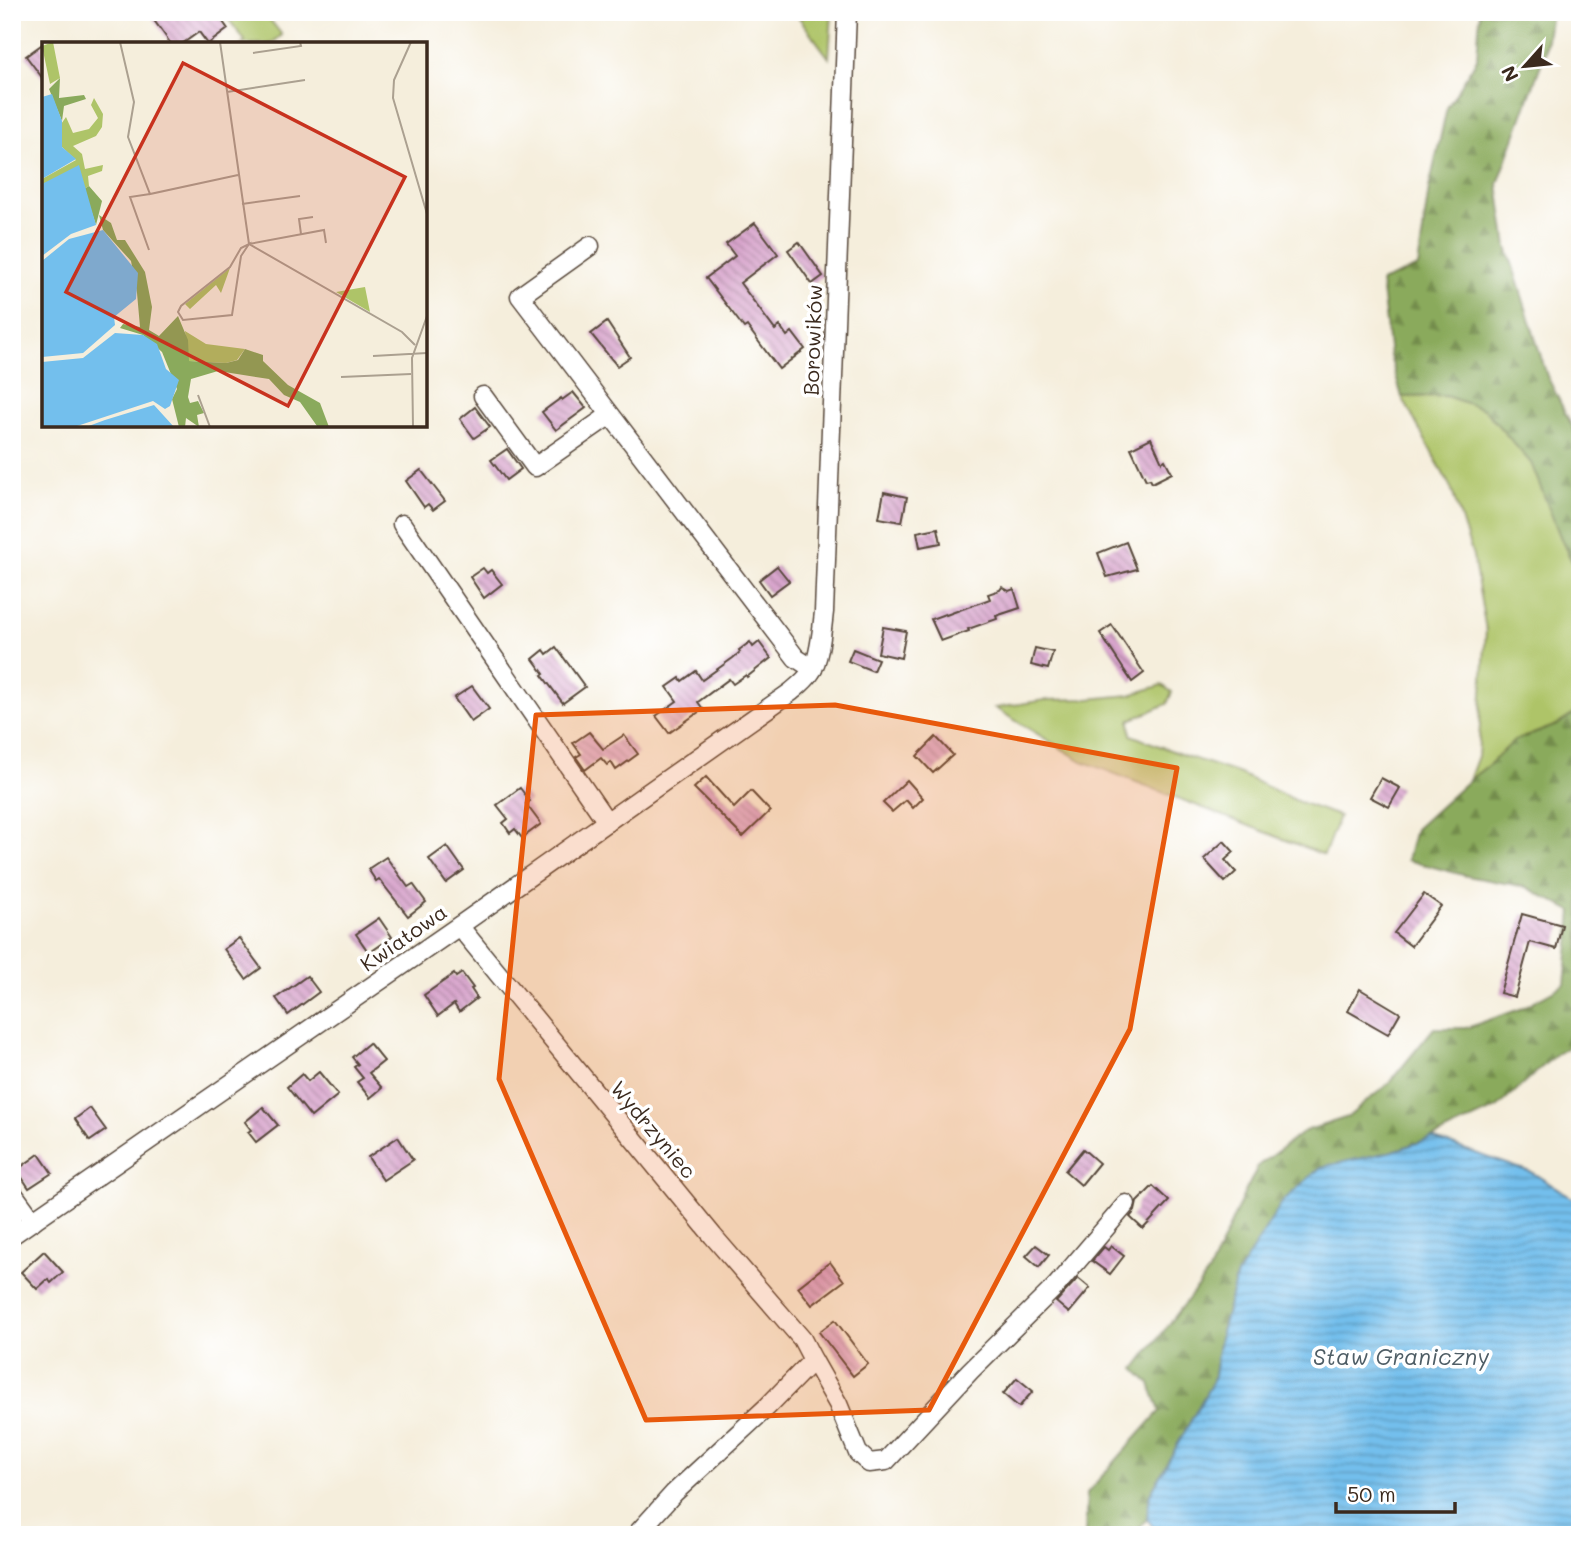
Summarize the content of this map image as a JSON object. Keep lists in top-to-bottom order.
{
  "streets": {
    "street": ["Borowików", "Kwiatowa", "Wydrzyniec"]
  },
  "crossings": [
    ["Borowików", "Kwiatowa"],
    ["Kwiatowa", "Wydrzyniec"]
  ],
  "water": ["Staw Graniczny"],
  "scale_bar": "50 m",
  "north": "bottom left"
}
